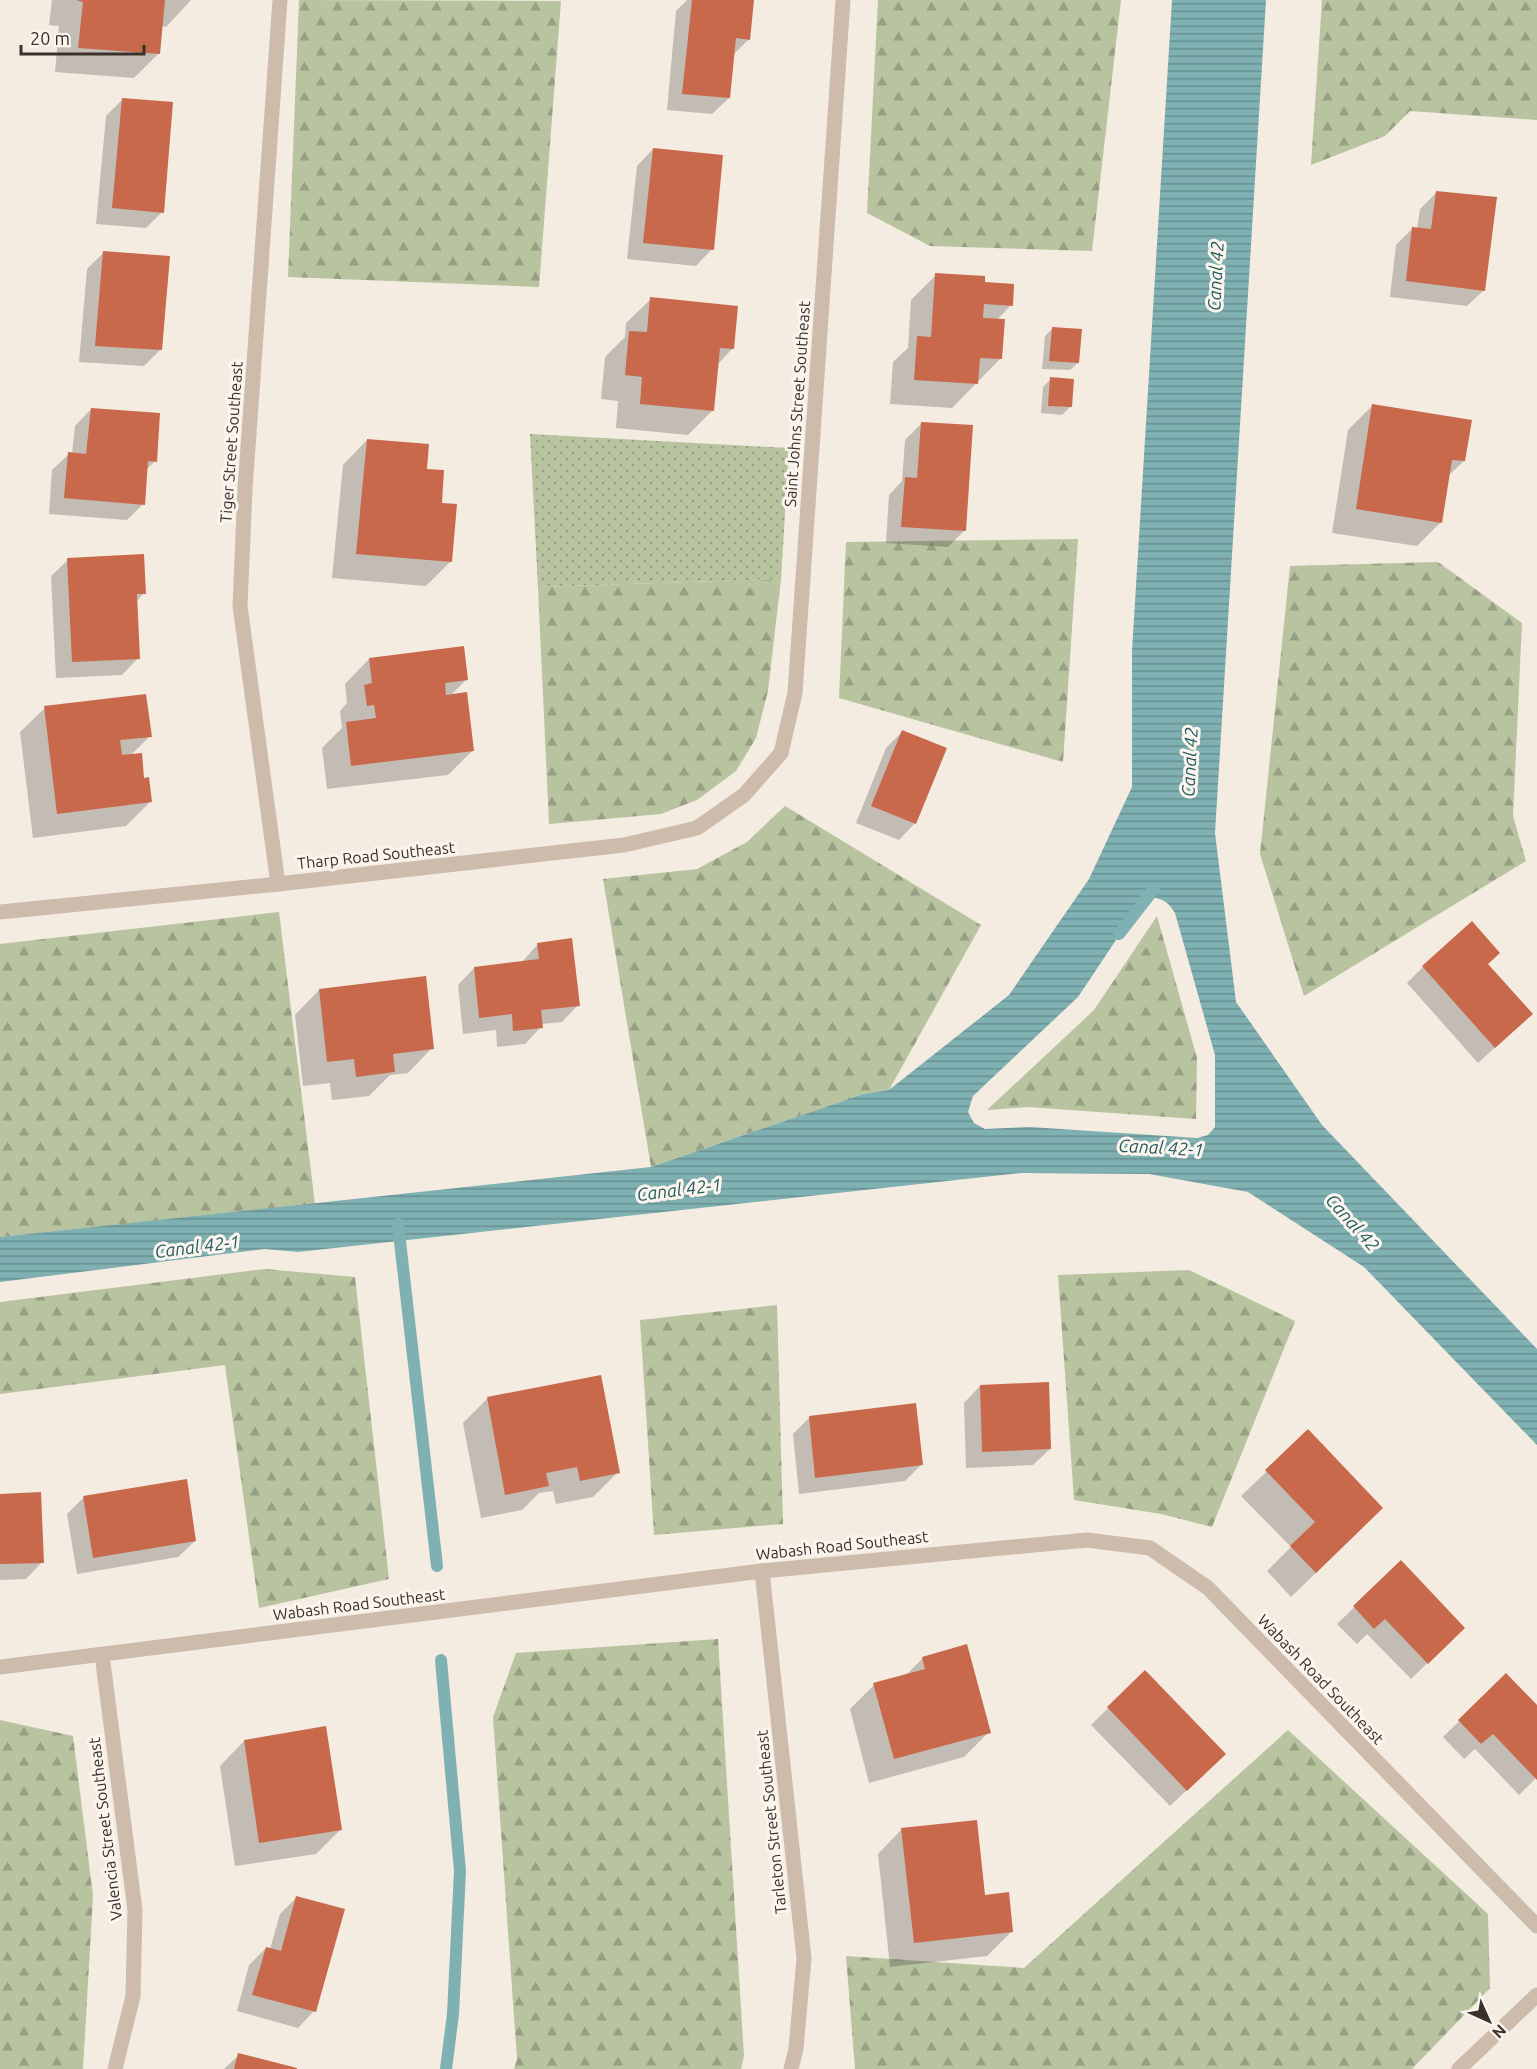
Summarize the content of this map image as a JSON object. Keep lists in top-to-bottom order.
{
  "streets": {
    "street": [
      "Saint Johns Street Southeast",
      "Tiger Street Southeast",
      "Tharp Road Southeast",
      "Wabash Road Southeast",
      "Tarleton Street Southeast",
      "Valencia Street Southeast"
    ]
  },
  "crossings": [
    ["Saint Johns Street Southeast", "Tharp Road Southeast"],
    ["Tiger Street Southeast", "Tharp Road Southeast"],
    ["Wabash Road Southeast", "Tarleton Street Southeast"],
    ["Wabash Road Southeast", "Valencia Street Southeast"]
  ],
  "water": ["Canal 42", "Canal 42-1"],
  "scale_bar": "20 m",
  "north": "bottom right"
}
